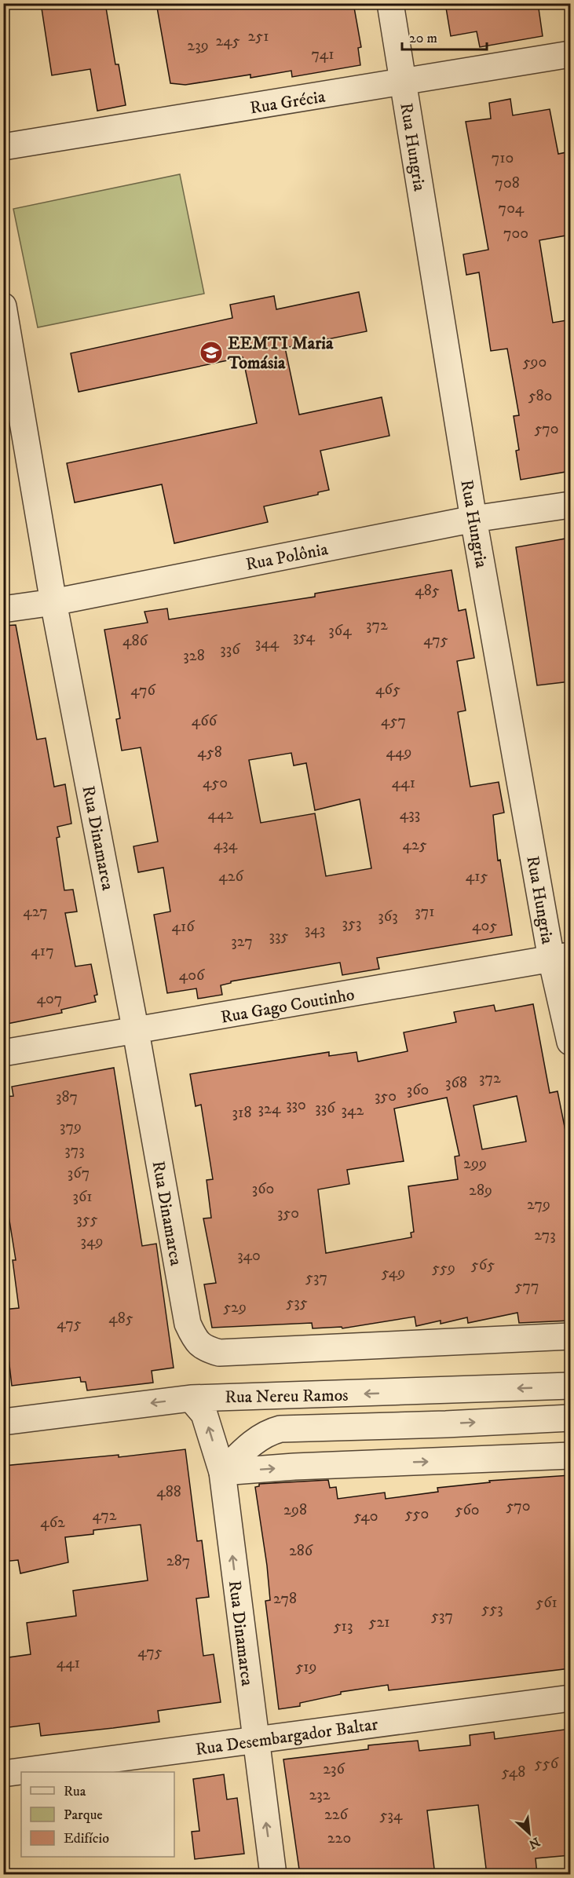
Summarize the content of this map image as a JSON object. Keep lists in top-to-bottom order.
{
  "streets": {
    "street": [
      "Rua Grécia",
      "Rua Hungria",
      "Rua Polônia",
      "Rua Dinamarca",
      "Rua Gago Coutinho",
      "Rua Nereu Ramos",
      "Rua Desembargador Baltar"
    ]
  },
  "crossings": [
    ["Rua Grécia", "Rua Hungria"],
    ["Rua Hungria", "Rua Polônia"],
    ["Rua Hungria", "Rua Gago Coutinho"],
    ["Rua Polônia", "Rua Dinamarca"],
    ["Rua Dinamarca", "Rua Gago Coutinho"],
    ["Rua Dinamarca", "Rua Nereu Ramos"],
    ["Rua Dinamarca", "Rua Desembargador Baltar"]
  ],
  "places": {
    "school or university": ["EEMTI Maria Tomásia"]
  },
  "house_numbers": [
    "251",
    "245",
    "239",
    "741",
    "710",
    "708",
    "704",
    "700",
    "590",
    "580",
    "570",
    "485",
    "372",
    "364",
    "354",
    "475",
    "486",
    "344",
    "336",
    "328",
    "465",
    "476",
    "466",
    "457",
    "458",
    "449",
    "450",
    "441",
    "442",
    "433",
    "434",
    "425",
    "426",
    "415",
    "427",
    "371",
    "363",
    "353",
    "405",
    "416",
    "343",
    "335",
    "327",
    "417",
    "406",
    "407",
    "372",
    "368",
    "360",
    "350",
    "387",
    "330",
    "336",
    "324",
    "342",
    "318",
    "379",
    "373",
    "299",
    "367",
    "360",
    "289",
    "361",
    "279",
    "350",
    "355",
    "273",
    "349",
    "340",
    "565",
    "559",
    "549",
    "537",
    "577",
    "535",
    "529",
    "485",
    "475",
    "488",
    "570",
    "298",
    "560",
    "550",
    "472",
    "540",
    "462",
    "286",
    "287",
    "278",
    "561",
    "553",
    "537",
    "521",
    "513",
    "475",
    "441",
    "519",
    "556",
    "236",
    "548",
    "232",
    "226",
    "534",
    "220"
  ],
  "legend": ["Rua", "Parque", "Edifício"],
  "scale_bar": "20 m",
  "north": "bottom right"
}
